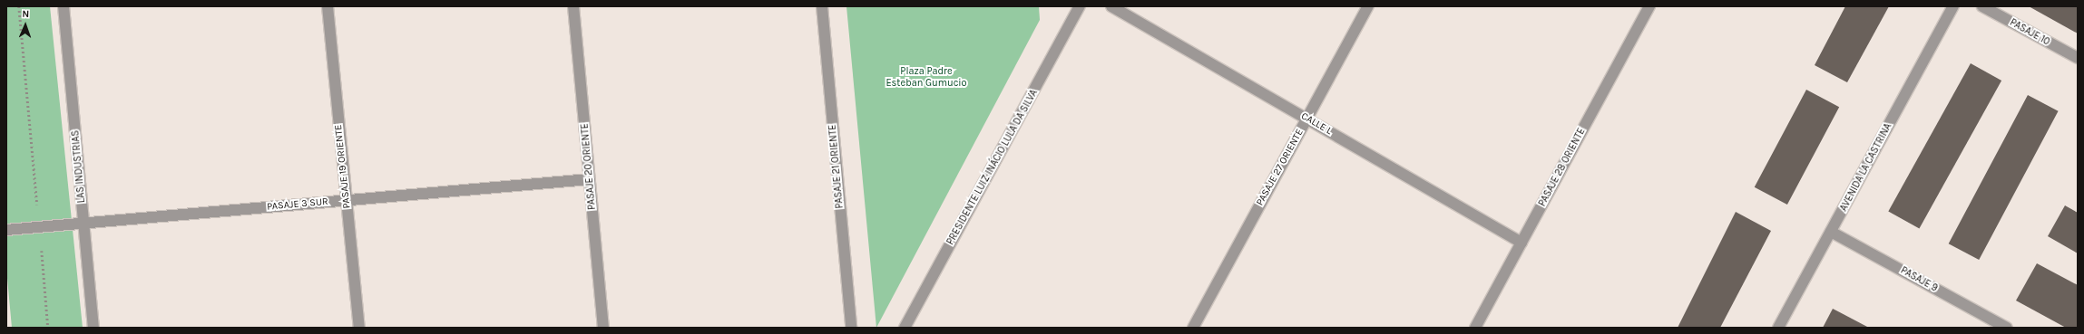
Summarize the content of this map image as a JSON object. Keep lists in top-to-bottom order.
{
  "streets": {
    "street": [
      "PASAJE 10",
      "CALLE L",
      "LAS INDUSTRIAS",
      "PASAJE 19 ORIENTE",
      "PASAJE 20 ORIENTE",
      "PASAJE 21 ORIENTE",
      "PRESIDENTE LUIZ INÁCIO LULA DA SILVA",
      "PASAJE 27 ORIENTE",
      "PASAJE 28 ORIENTE",
      "AVENIDA LA CASTRINA",
      "PASAJE 3 SUR",
      "PASAJE 9"
    ]
  },
  "crossings": [
    ["CALLE L", "PASAJE 27 ORIENTE"],
    ["CALLE L", "PASAJE 28 ORIENTE"],
    ["LAS INDUSTRIAS", "PASAJE 3 SUR"],
    ["PASAJE 19 ORIENTE", "PASAJE 3 SUR"],
    ["PASAJE 20 ORIENTE", "PASAJE 3 SUR"],
    ["AVENIDA LA CASTRINA", "PASAJE 9"]
  ],
  "parks": ["Plaza Padre Esteban Gumucio"],
  "north": "top"
}
